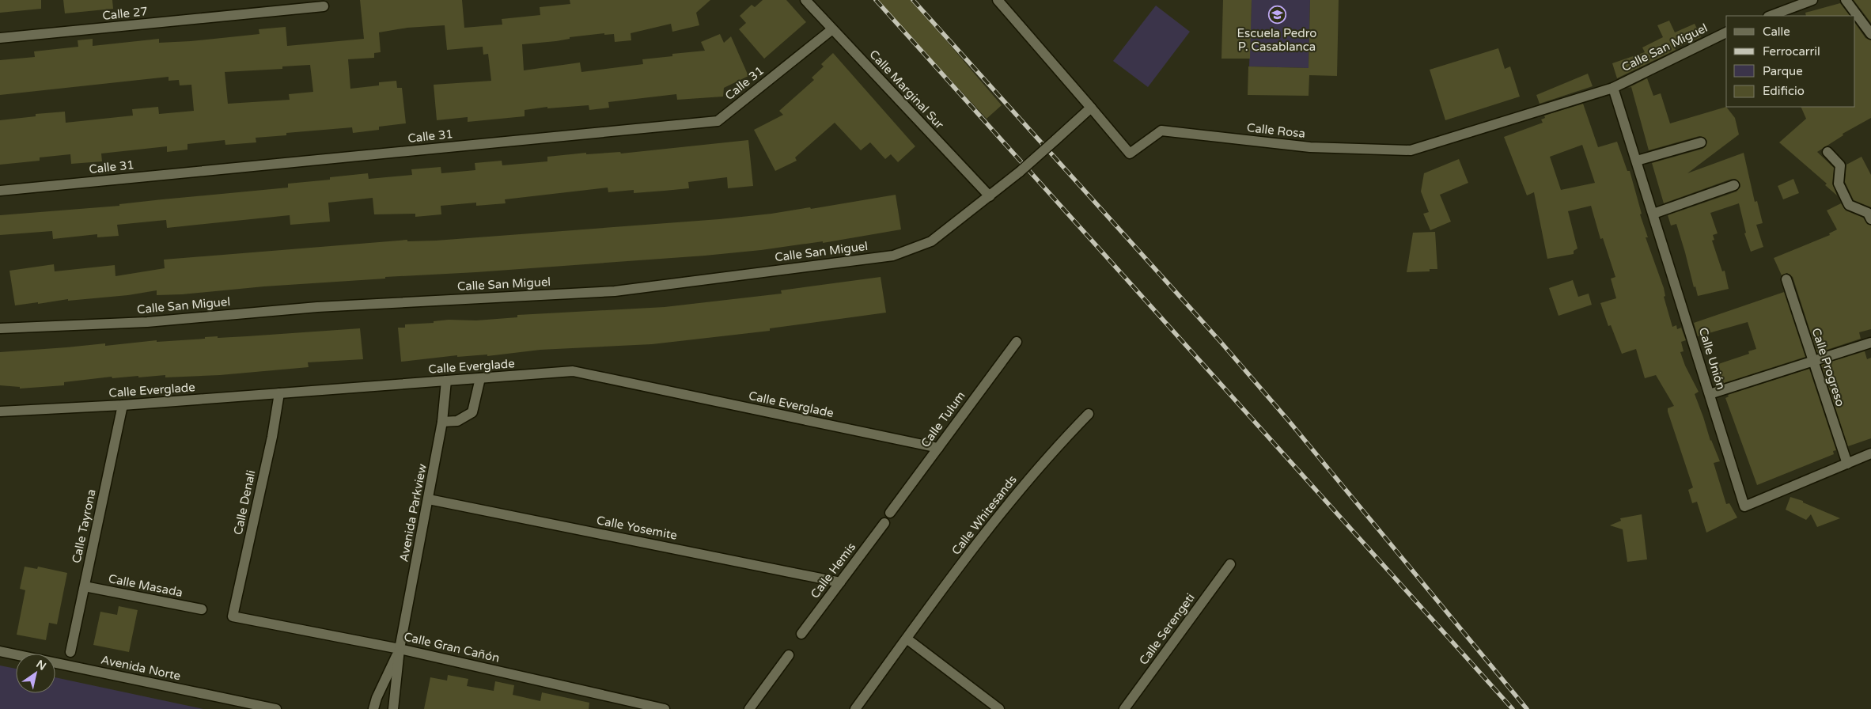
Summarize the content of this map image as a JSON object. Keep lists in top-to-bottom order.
{
  "streets": {
    "street": [
      "Calle 27",
      "Calle San Miguel",
      "Calle 31",
      "Calle Marginal Sur",
      "Calle Rosa",
      "Calle Unión",
      "Calle Everglade",
      "Calle Progreso",
      "Calle Tulum",
      "Calle Denali",
      "Avenida Parkview",
      "Calle Whitesands",
      "Calle Tayrona",
      "Calle Yosemite",
      "Calle Hemis",
      "Calle Masada",
      "Calle Serengeti",
      "Calle Gran Cañón",
      "Avenida Norte"
    ]
  },
  "crossings": [
    ["Calle San Miguel", "Calle Marginal Sur"],
    ["Calle San Miguel", "Calle Rosa"],
    ["Calle San Miguel", "Calle Unión"],
    ["Calle 31", "Calle Marginal Sur"],
    ["Calle Rosa", "Calle Unión"],
    ["Calle Unión", "Calle Progreso"],
    ["Calle Everglade", "Calle Tulum"],
    ["Calle Everglade", "Calle Denali"],
    ["Calle Everglade", "Avenida Parkview"],
    ["Calle Everglade", "Calle Tayrona"],
    ["Calle Denali", "Calle Gran Cañón"],
    ["Avenida Parkview", "Calle Yosemite"],
    ["Avenida Parkview", "Calle Gran Cañón"],
    ["Calle Tayrona", "Calle Masada"],
    ["Calle Yosemite", "Calle Hemis"]
  ],
  "places": {
    "school or university": ["Escuela Pedro P. Casablanca"]
  },
  "legend": [
    "Calle",
    "Ferrocarril",
    "Parque",
    "Edificio"
  ],
  "north": "top right"
}
